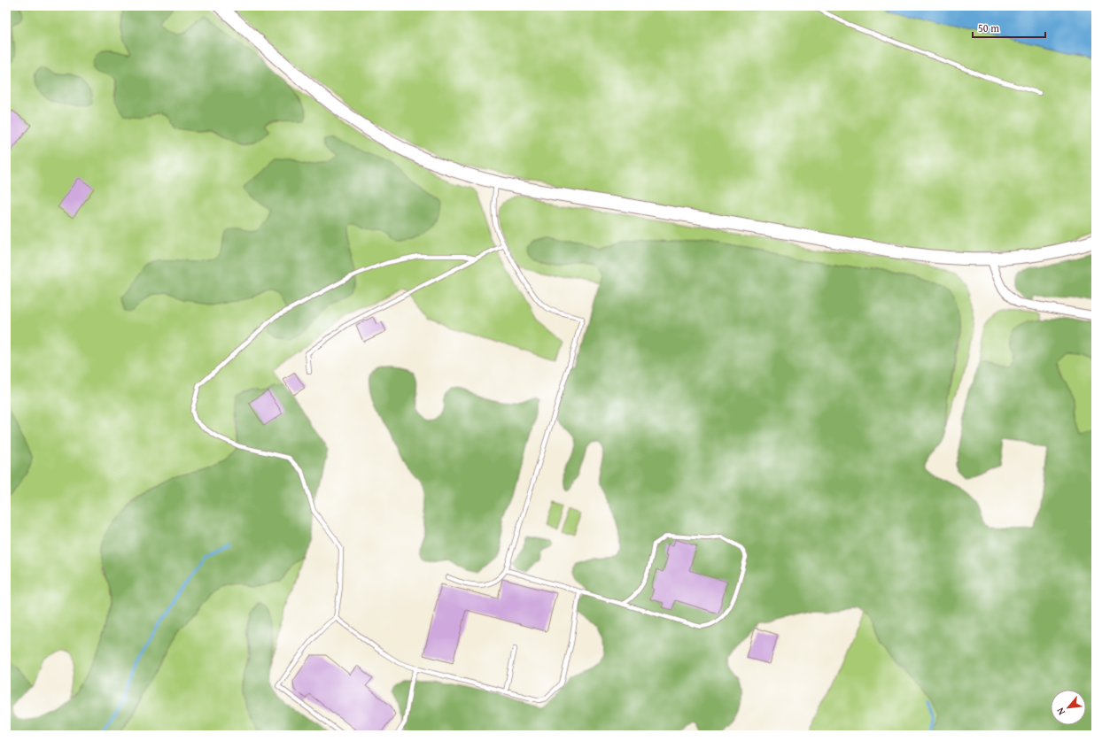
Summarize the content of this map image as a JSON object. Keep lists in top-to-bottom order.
{
  "scale_bar": "50 m",
  "north": "bottom left"
}
